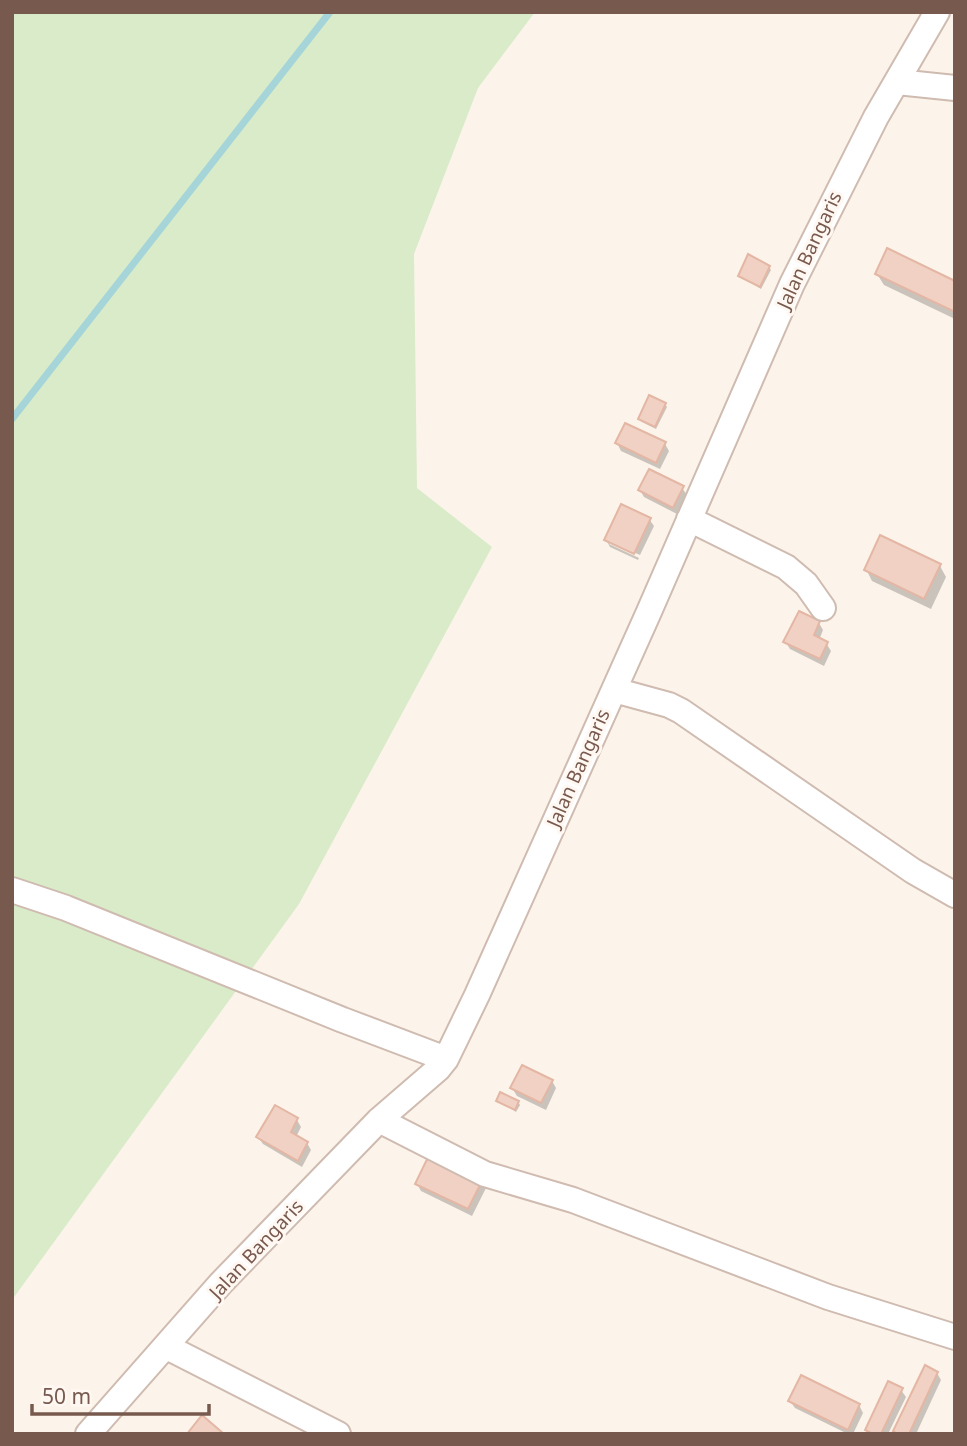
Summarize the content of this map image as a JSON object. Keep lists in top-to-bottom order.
{
  "streets": {
    "street": ["Jalan Bangaris"]
  },
  "scale_bar": "50 m"
}
